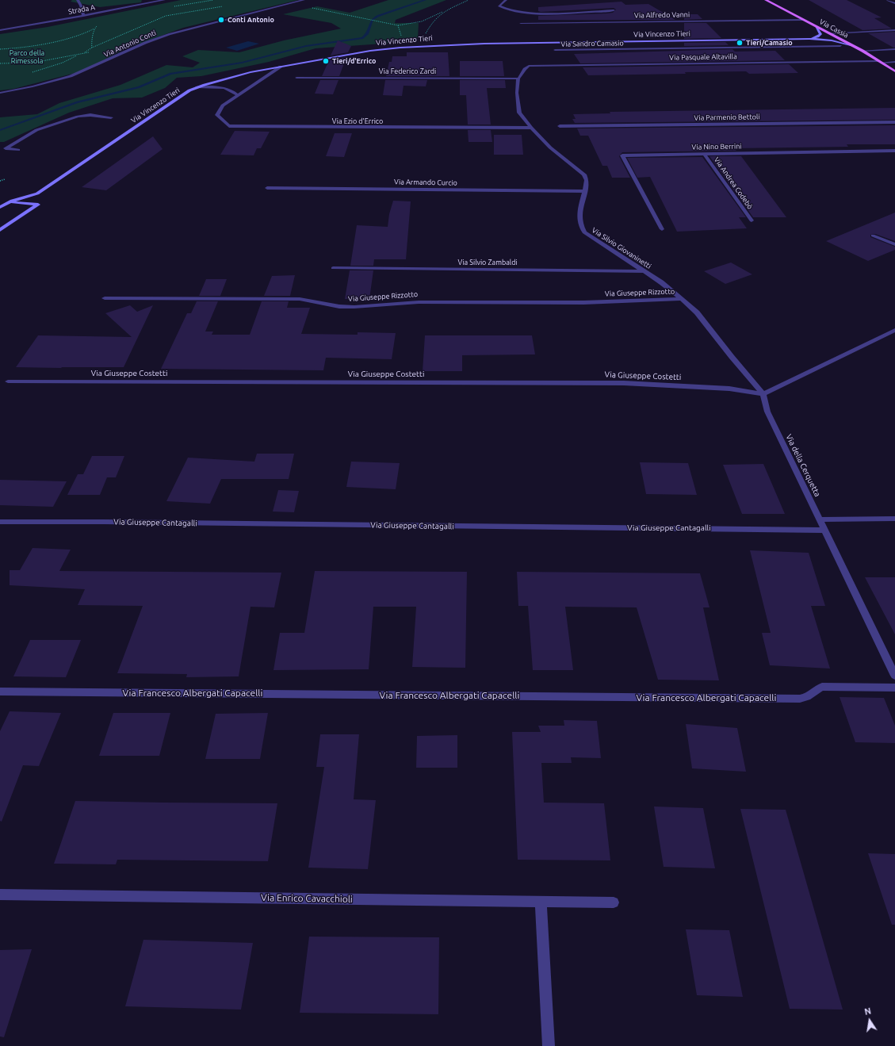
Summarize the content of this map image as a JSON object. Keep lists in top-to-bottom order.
{
  "streets": {
    "main road": ["Via Cassia"],
    "street": [
      "Strada A",
      "Via Alfredo Vanni",
      "Via Vincenzo Tieri",
      "Via Antonio Conti",
      "Via Sandro Camasio",
      "Via Pasquale Altavilla",
      "Via Federico Zardi",
      "Via Parmenio Bettoli",
      "Via Ezio d'Errico",
      "Via Nino Berrini",
      "Via Armando Curcio",
      "Via Andrea Codebò",
      "Via Silvio Giovaninetti",
      "Via Silvio Zambaldi",
      "Via Giuseppe Rizzotto",
      "Via Giuseppe Costetti",
      "Via della Cerquetta",
      "Via Giuseppe Cantagalli",
      "Via Francesco Albergati Capacelli",
      "Via Enrico Cavacchioli"
    ]
  },
  "crossings": [
    ["Via Alfredo Vanni", "Via Cassia"],
    ["Via Cassia", "Via Vincenzo Tieri"],
    ["Via Cassia", "Via Pasquale Altavilla"],
    ["Via Vincenzo Tieri", "Via Ezio d'Errico"],
    ["Via Pasquale Altavilla", "Via Federico Zardi"],
    ["Via Pasquale Altavilla", "Via Silvio Giovaninetti"],
    ["Via Federico Zardi", "Via Silvio Giovaninetti"],
    ["Via Ezio d'Errico", "Via Silvio Giovaninetti"],
    ["Via Nino Berrini", "Via Andrea Codebò"],
    ["Via Armando Curcio", "Via Silvio Giovaninetti"],
    ["Via Silvio Giovaninetti", "Via Silvio Zambaldi"],
    ["Via Silvio Giovaninetti", "Via Giuseppe Rizzotto"],
    ["Via Silvio Giovaninetti", "Via Giuseppe Costetti"],
    ["Via Silvio Giovaninetti", "Via della Cerquetta"],
    ["Via Giuseppe Costetti", "Via della Cerquetta"],
    ["Via della Cerquetta", "Via Giuseppe Cantagalli"]
  ],
  "parks": ["Parco della Rimessola"],
  "places": ["Conti Antonio", "Tieri/Camasio", "Tieri/d'Errico"],
  "north": "top"
}
